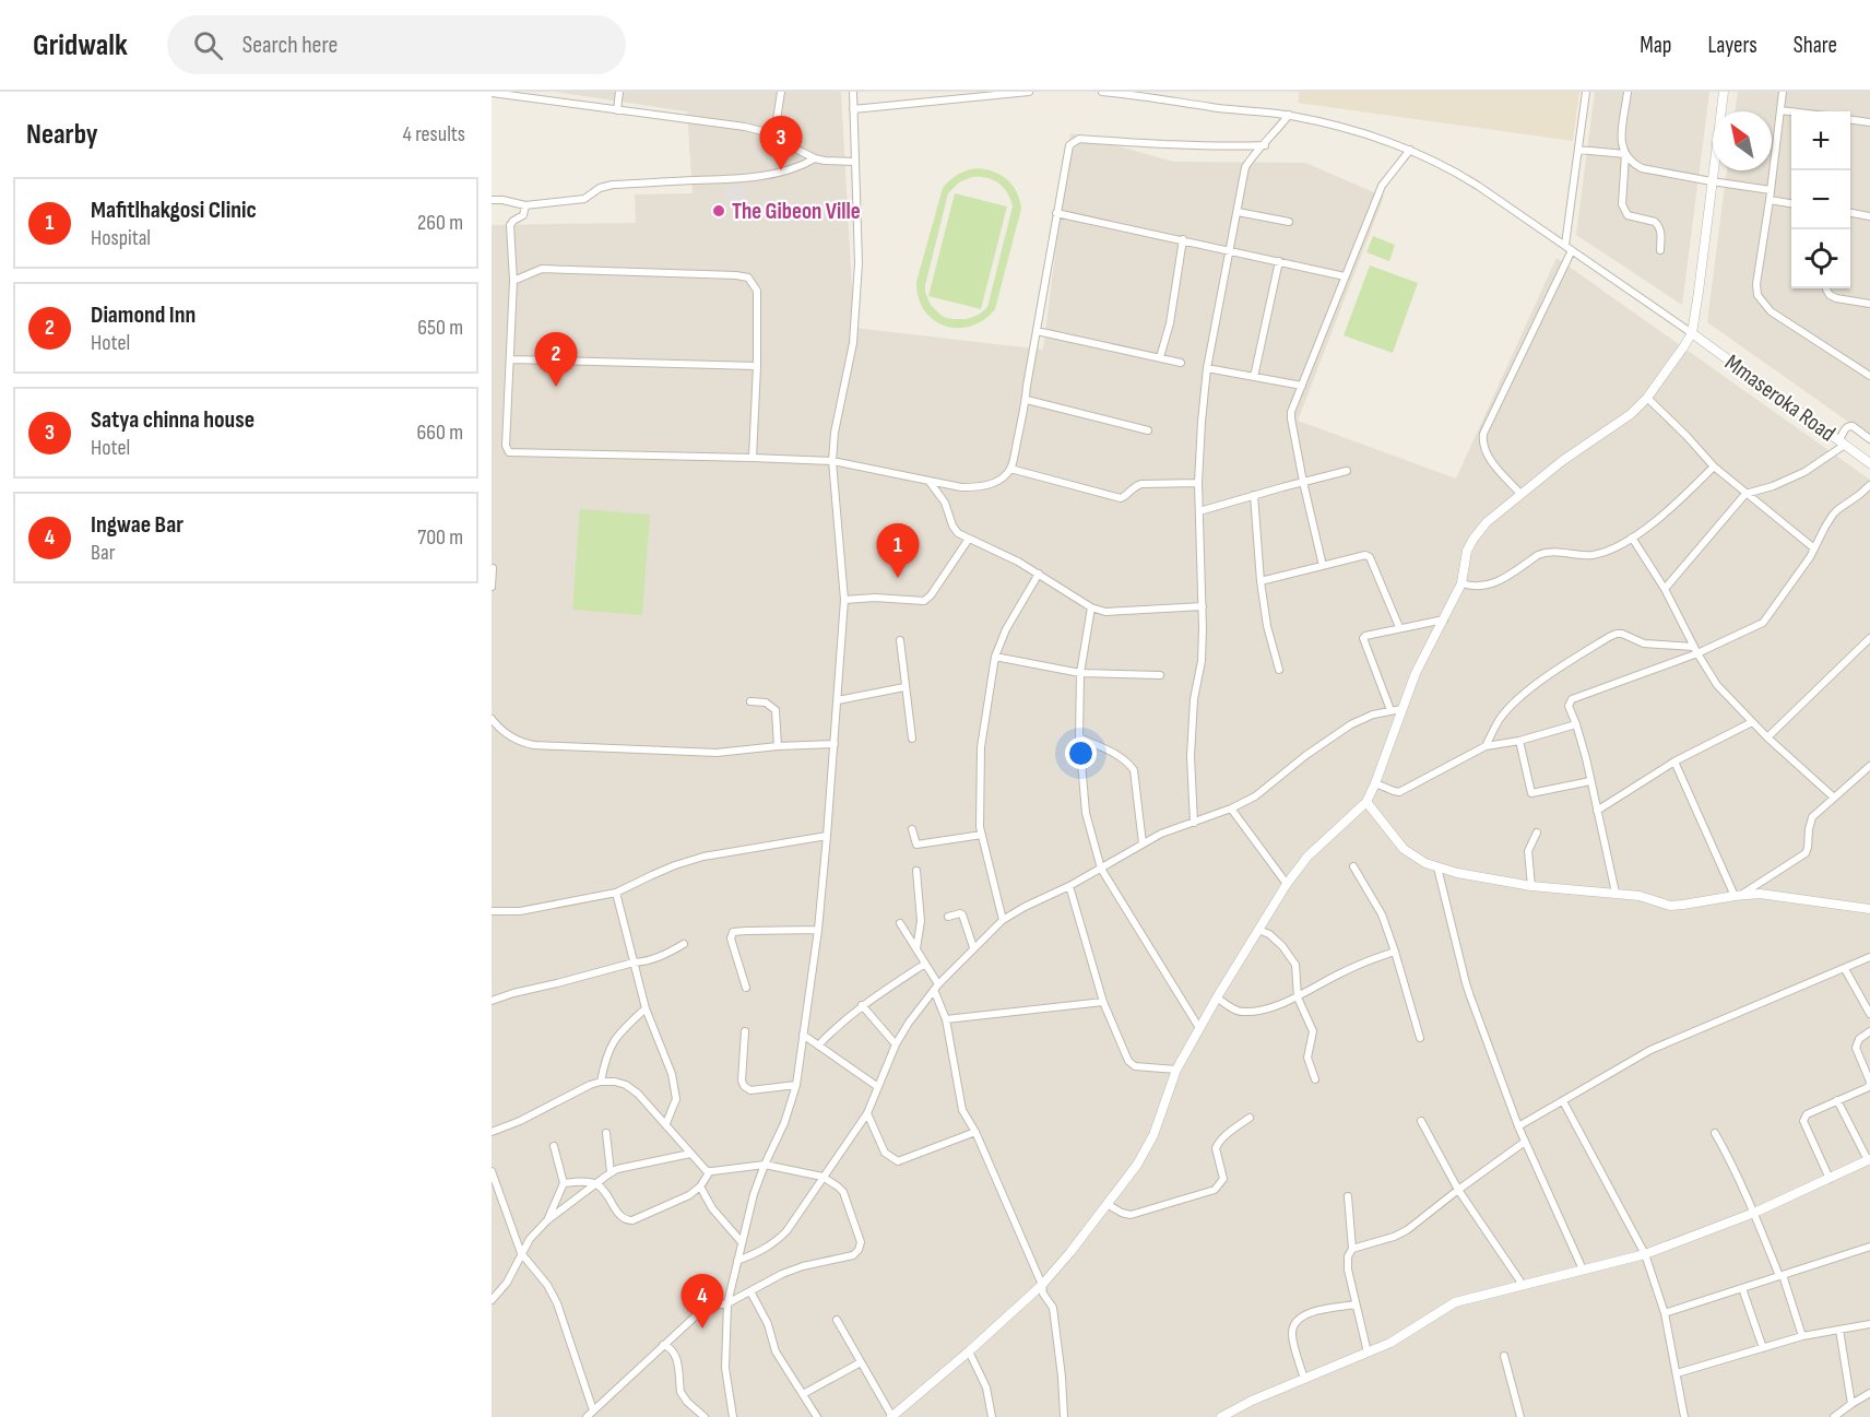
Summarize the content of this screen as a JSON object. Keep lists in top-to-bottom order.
{
  "streets": {
    "street": ["Mmaseroka Road"]
  },
  "places": ["The Gibeon Ville"],
  "north": "top left",
  "page": {
    "header": "Gridwalk",
    "search": "Search here",
    "nav": ["Map", "Layers", "Share"],
    "heading": ["Nearby", "4 results"],
    "map_buttons": ["+", "−"],
    "pins": [
      "3",
      "2",
      "1",
      "4"
    ],
    "list": [
      {
        "mark": "1",
        "name": "Mafitlhakgosi Clinic",
        "note": "Hospital",
        "value": "260 m"
      },
      {
        "mark": "2",
        "name": "Diamond Inn",
        "note": "Hotel",
        "value": "650 m"
      },
      {
        "mark": "3",
        "name": "Satya chinna house",
        "note": "Hotel",
        "value": "660 m"
      },
      {
        "mark": "4",
        "name": "Ingwae Bar",
        "note": "Bar",
        "value": "700 m"
      }
    ]
  }
}
